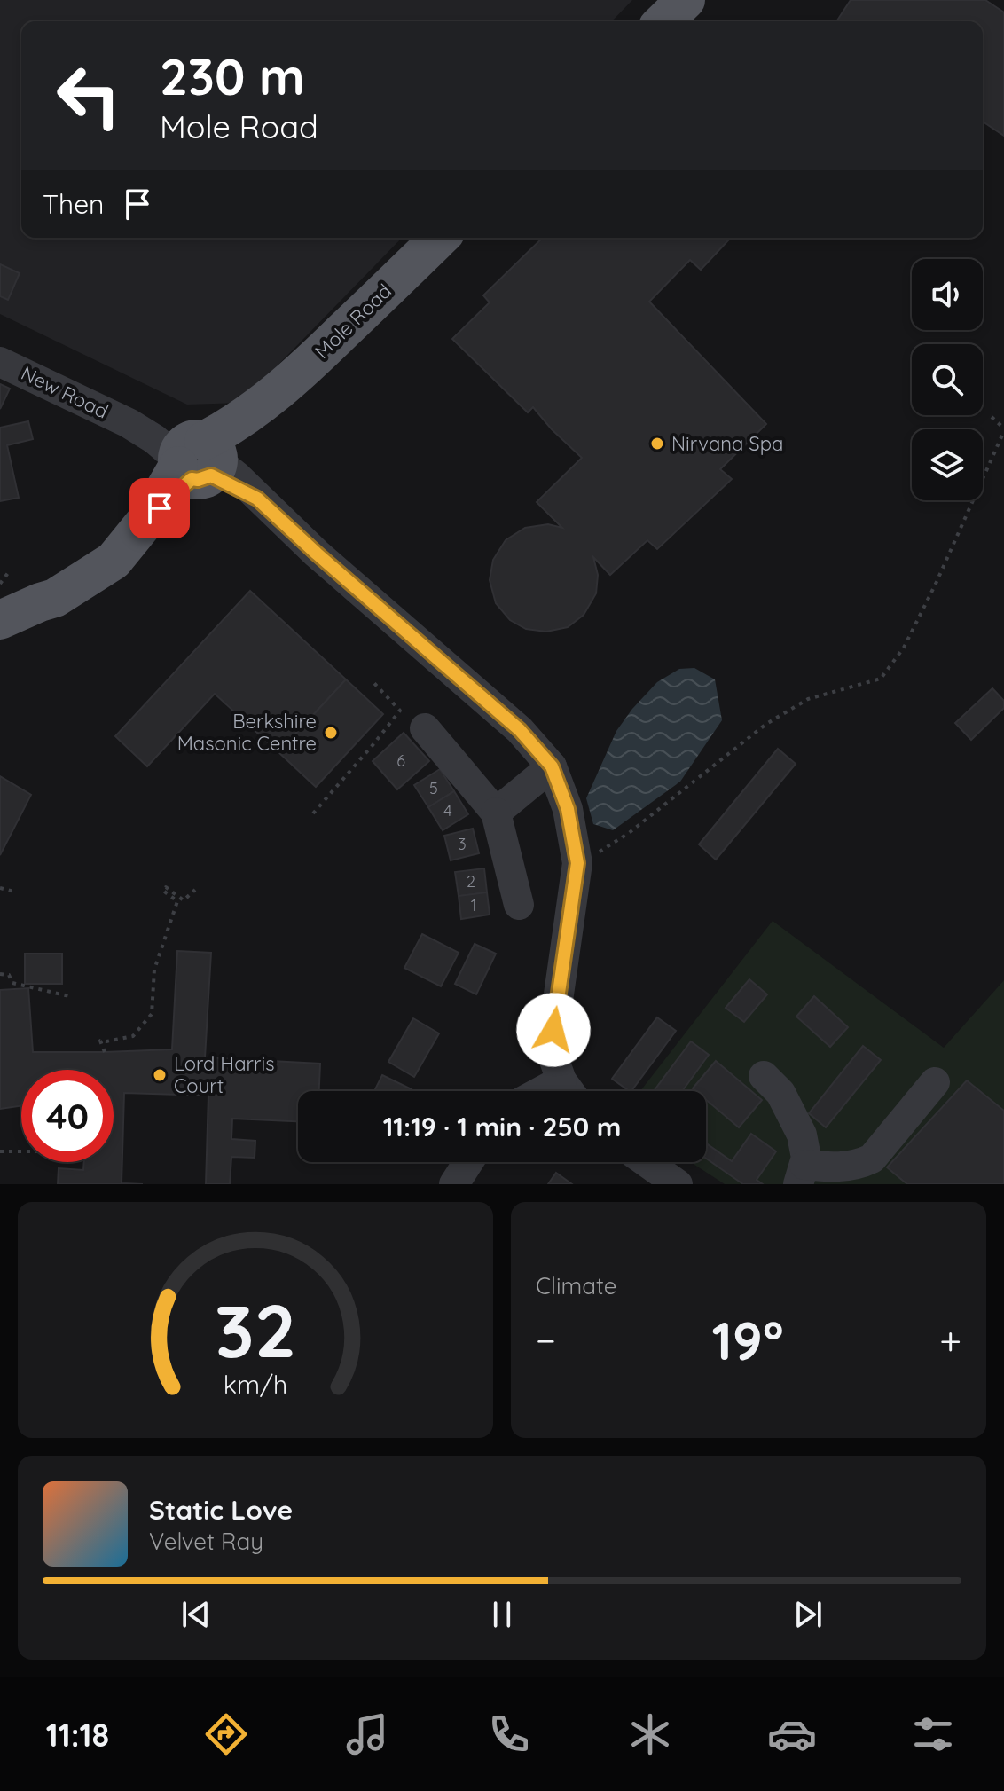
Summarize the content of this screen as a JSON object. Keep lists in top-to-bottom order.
{
  "streets": {
    "main road": ["Mole Road"],
    "street": ["New Road"]
  },
  "crossings": [
    ["Mole Road", "New Road"]
  ],
  "places": ["Nirvana Spa", "Berkshire Masonic Centre", "Lord Harris Court"],
  "house_numbers": [
    "6",
    "5",
    "4",
    "3",
    "2",
    "1"
  ],
  "page": {
    "turn": ["230 m", "Mole Road"],
    "then": "Then",
    "limit": "40",
    "trip": "11:19 · 1 min · 250 m",
    "tile": "Climate",
    "heat": ["−", "19°", "+"],
    "song": ["Static Love", "Velvet Ray"],
    "tabs": "11:18",
    "gauge": ["32", "km/h"]
  }
}
